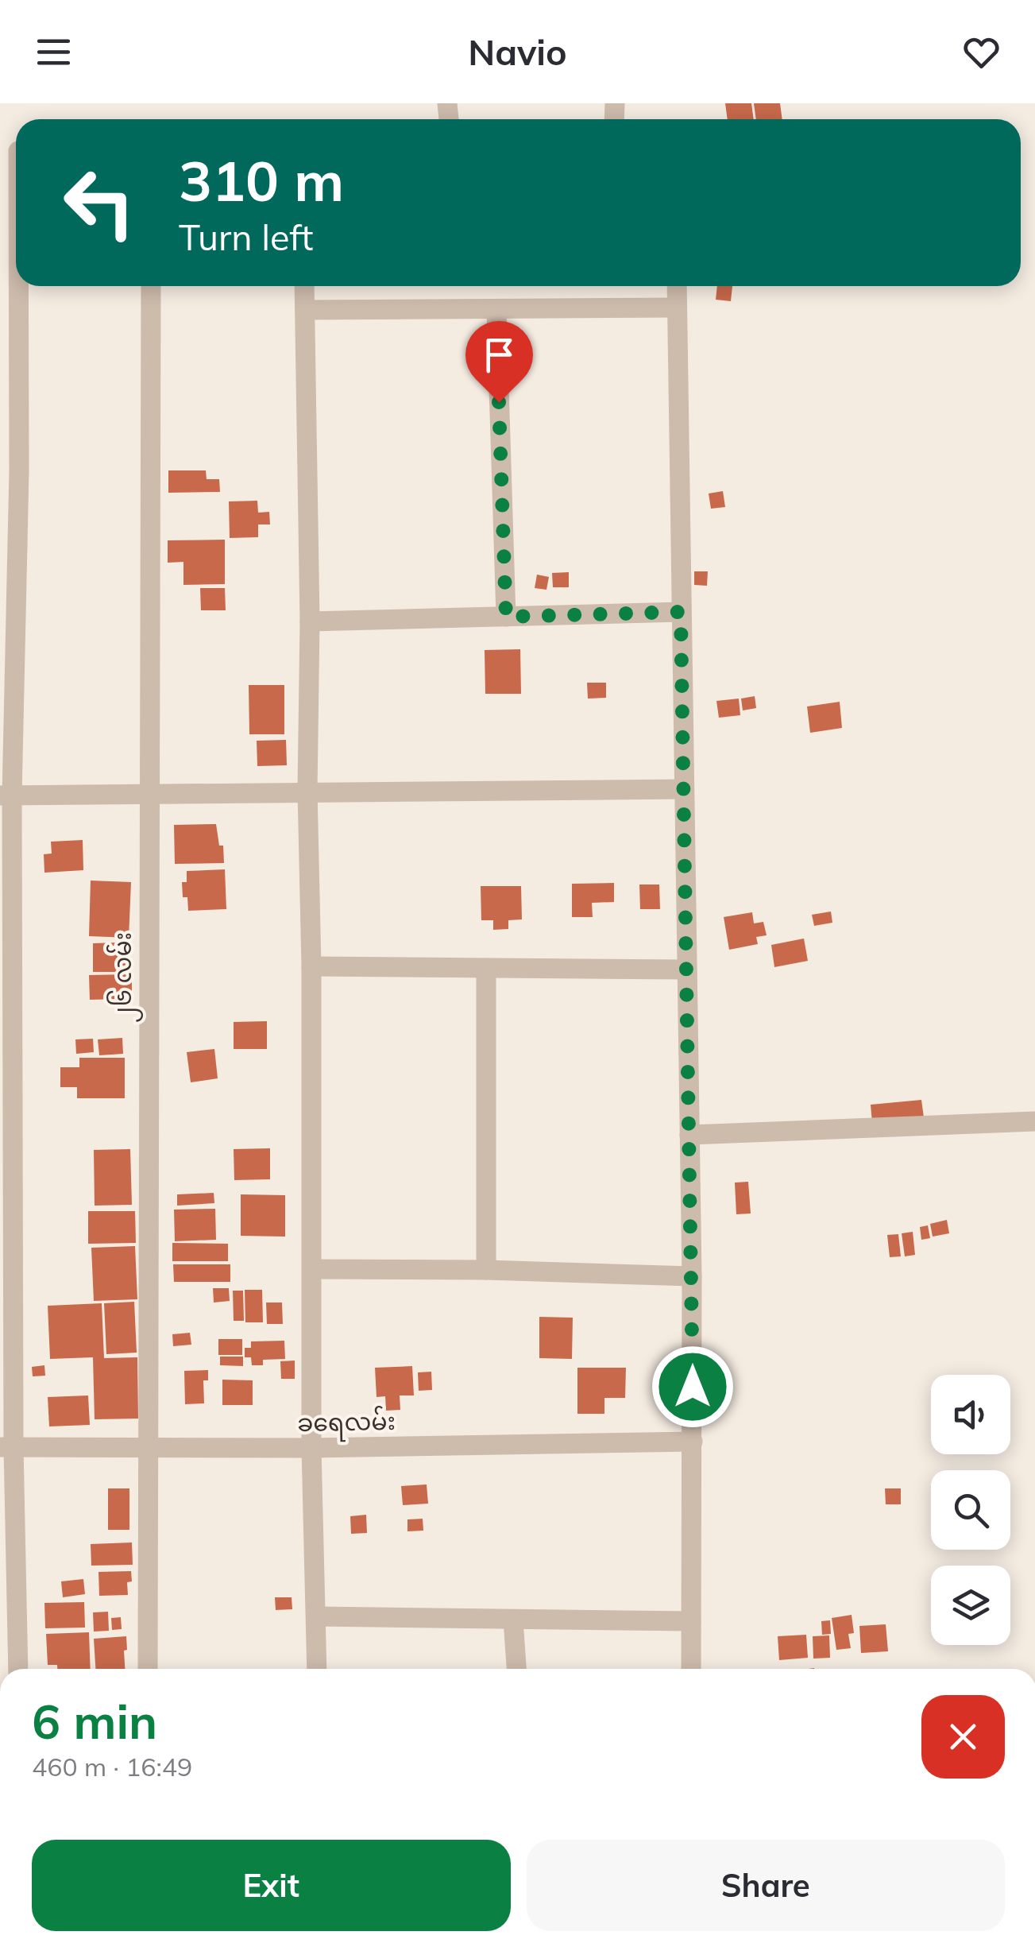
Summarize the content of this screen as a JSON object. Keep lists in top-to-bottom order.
{
  "streets": {
    "street": ["၂၆ လမ်း", "ခရေလမ်း"]
  },
  "crossings": [
    ["၂၆ လမ်း", "ခရေလမ်း"]
  ],
  "page": {
    "header": "Navio",
    "turn": ["310 m", "Turn left"],
    "heading": ["6 min", "460 m · 16:49"],
    "buttons": ["Exit", "Share"]
  }
}
